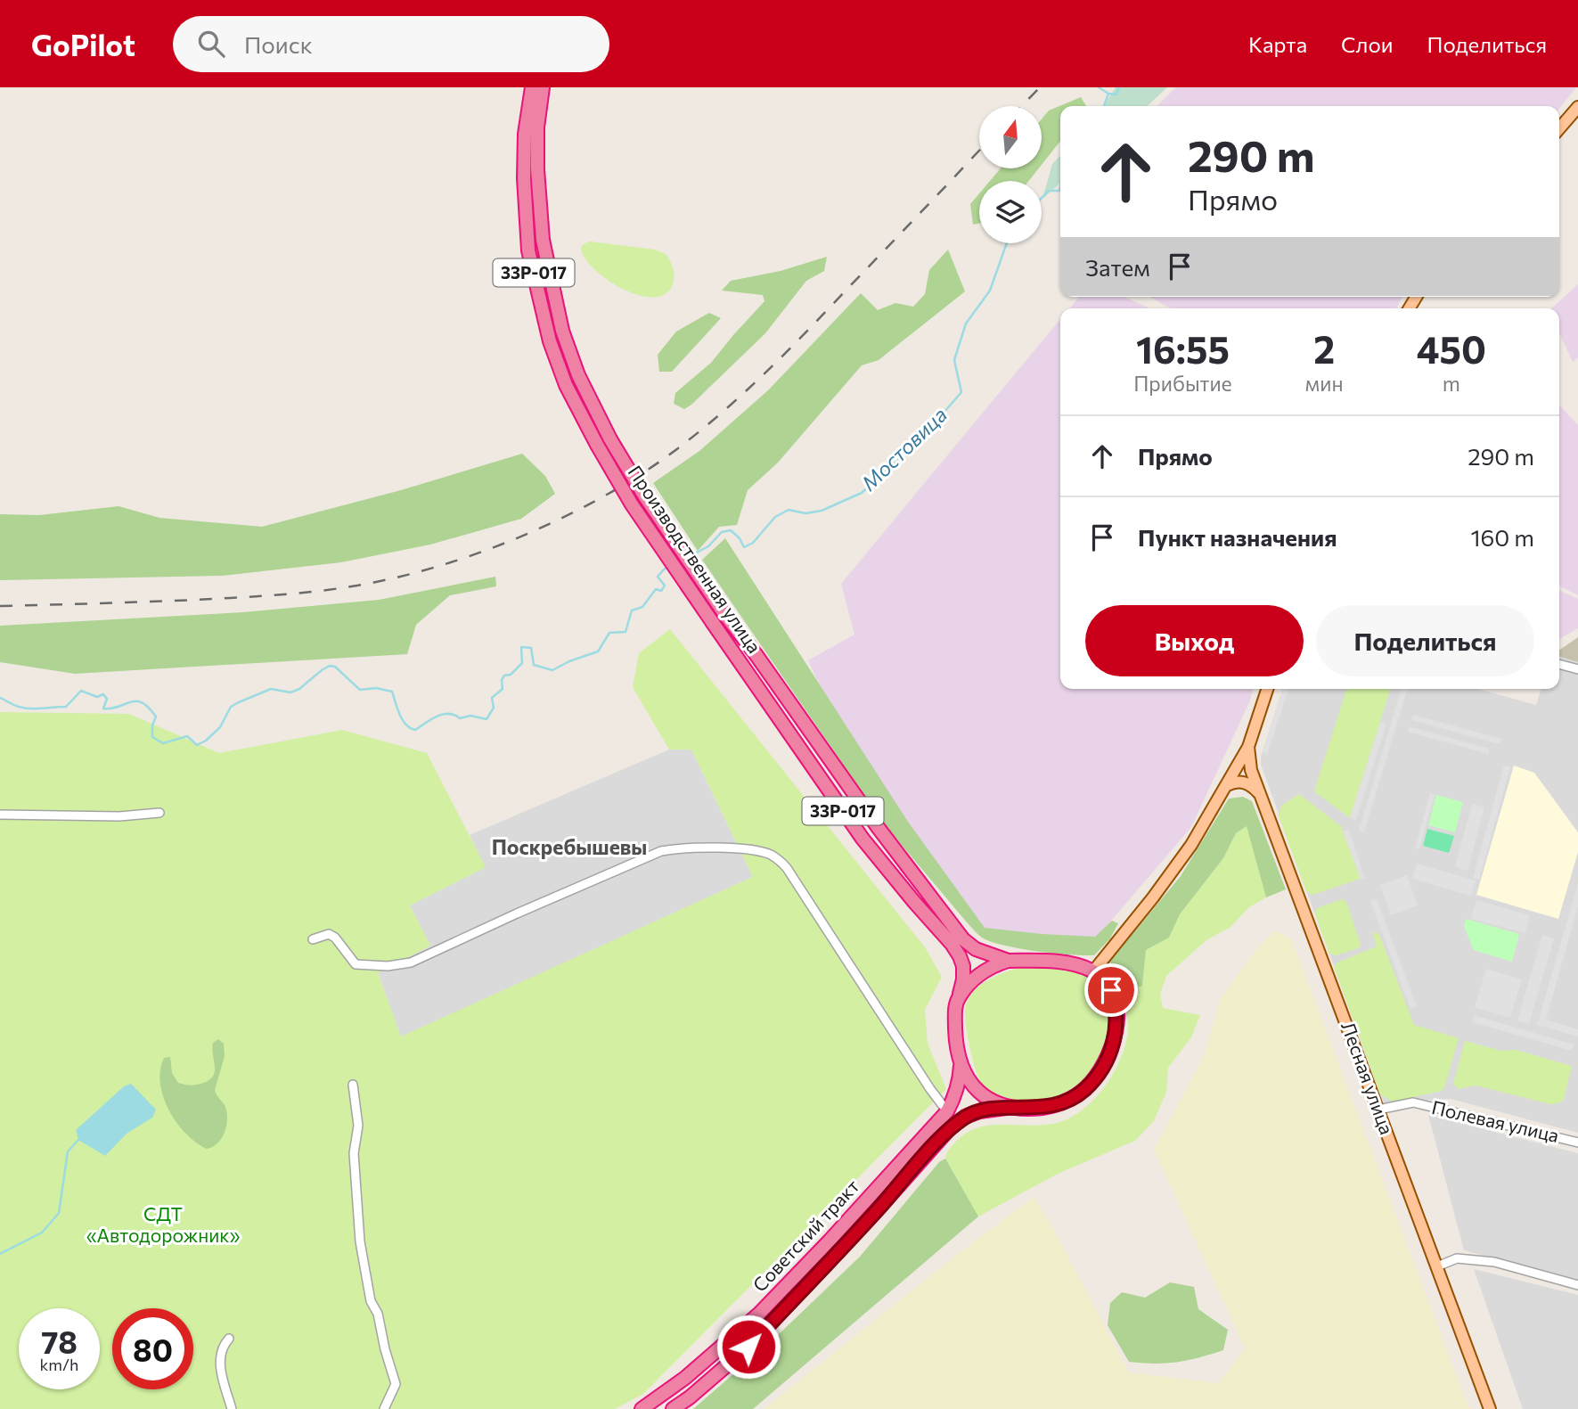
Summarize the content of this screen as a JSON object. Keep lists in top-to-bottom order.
{
  "streets": {
    "highway": ["33Р-017", "Производственная улица", "Советский тракт"],
    "main road": ["Лесная улица"],
    "street": ["Полевая улица"]
  },
  "crossings": [
    ["33Р-017", "Производственная улица"],
    ["33Р-017", "Советский тракт"],
    ["Производственная улица", "Советский тракт"],
    ["Лесная улица", "Полевая улица"]
  ],
  "districts": ["Поскребышевы"],
  "water": ["Мостовица"],
  "parks": ["СДТ «Автодорожник»"],
  "north": "top",
  "page": {
    "header": "GoPilot",
    "search": "Поиск",
    "nav": ["Карта", "Слои", "Поделиться"],
    "turn": ["290 m", "Прямо"],
    "then": "Затем",
    "eta": [
      "16:55",
      "Прибытие",
      "2",
      "мин",
      "450",
      "m"
    ],
    "list": [
      {
        "name": "Прямо",
        "value": "290 m"
      },
      {
        "name": "Пункт назначения",
        "value": "160 m"
      }
    ],
    "buttons": ["Выход", "Поделиться"],
    "speed": "78 km/h",
    "limit": "80"
  }
}
